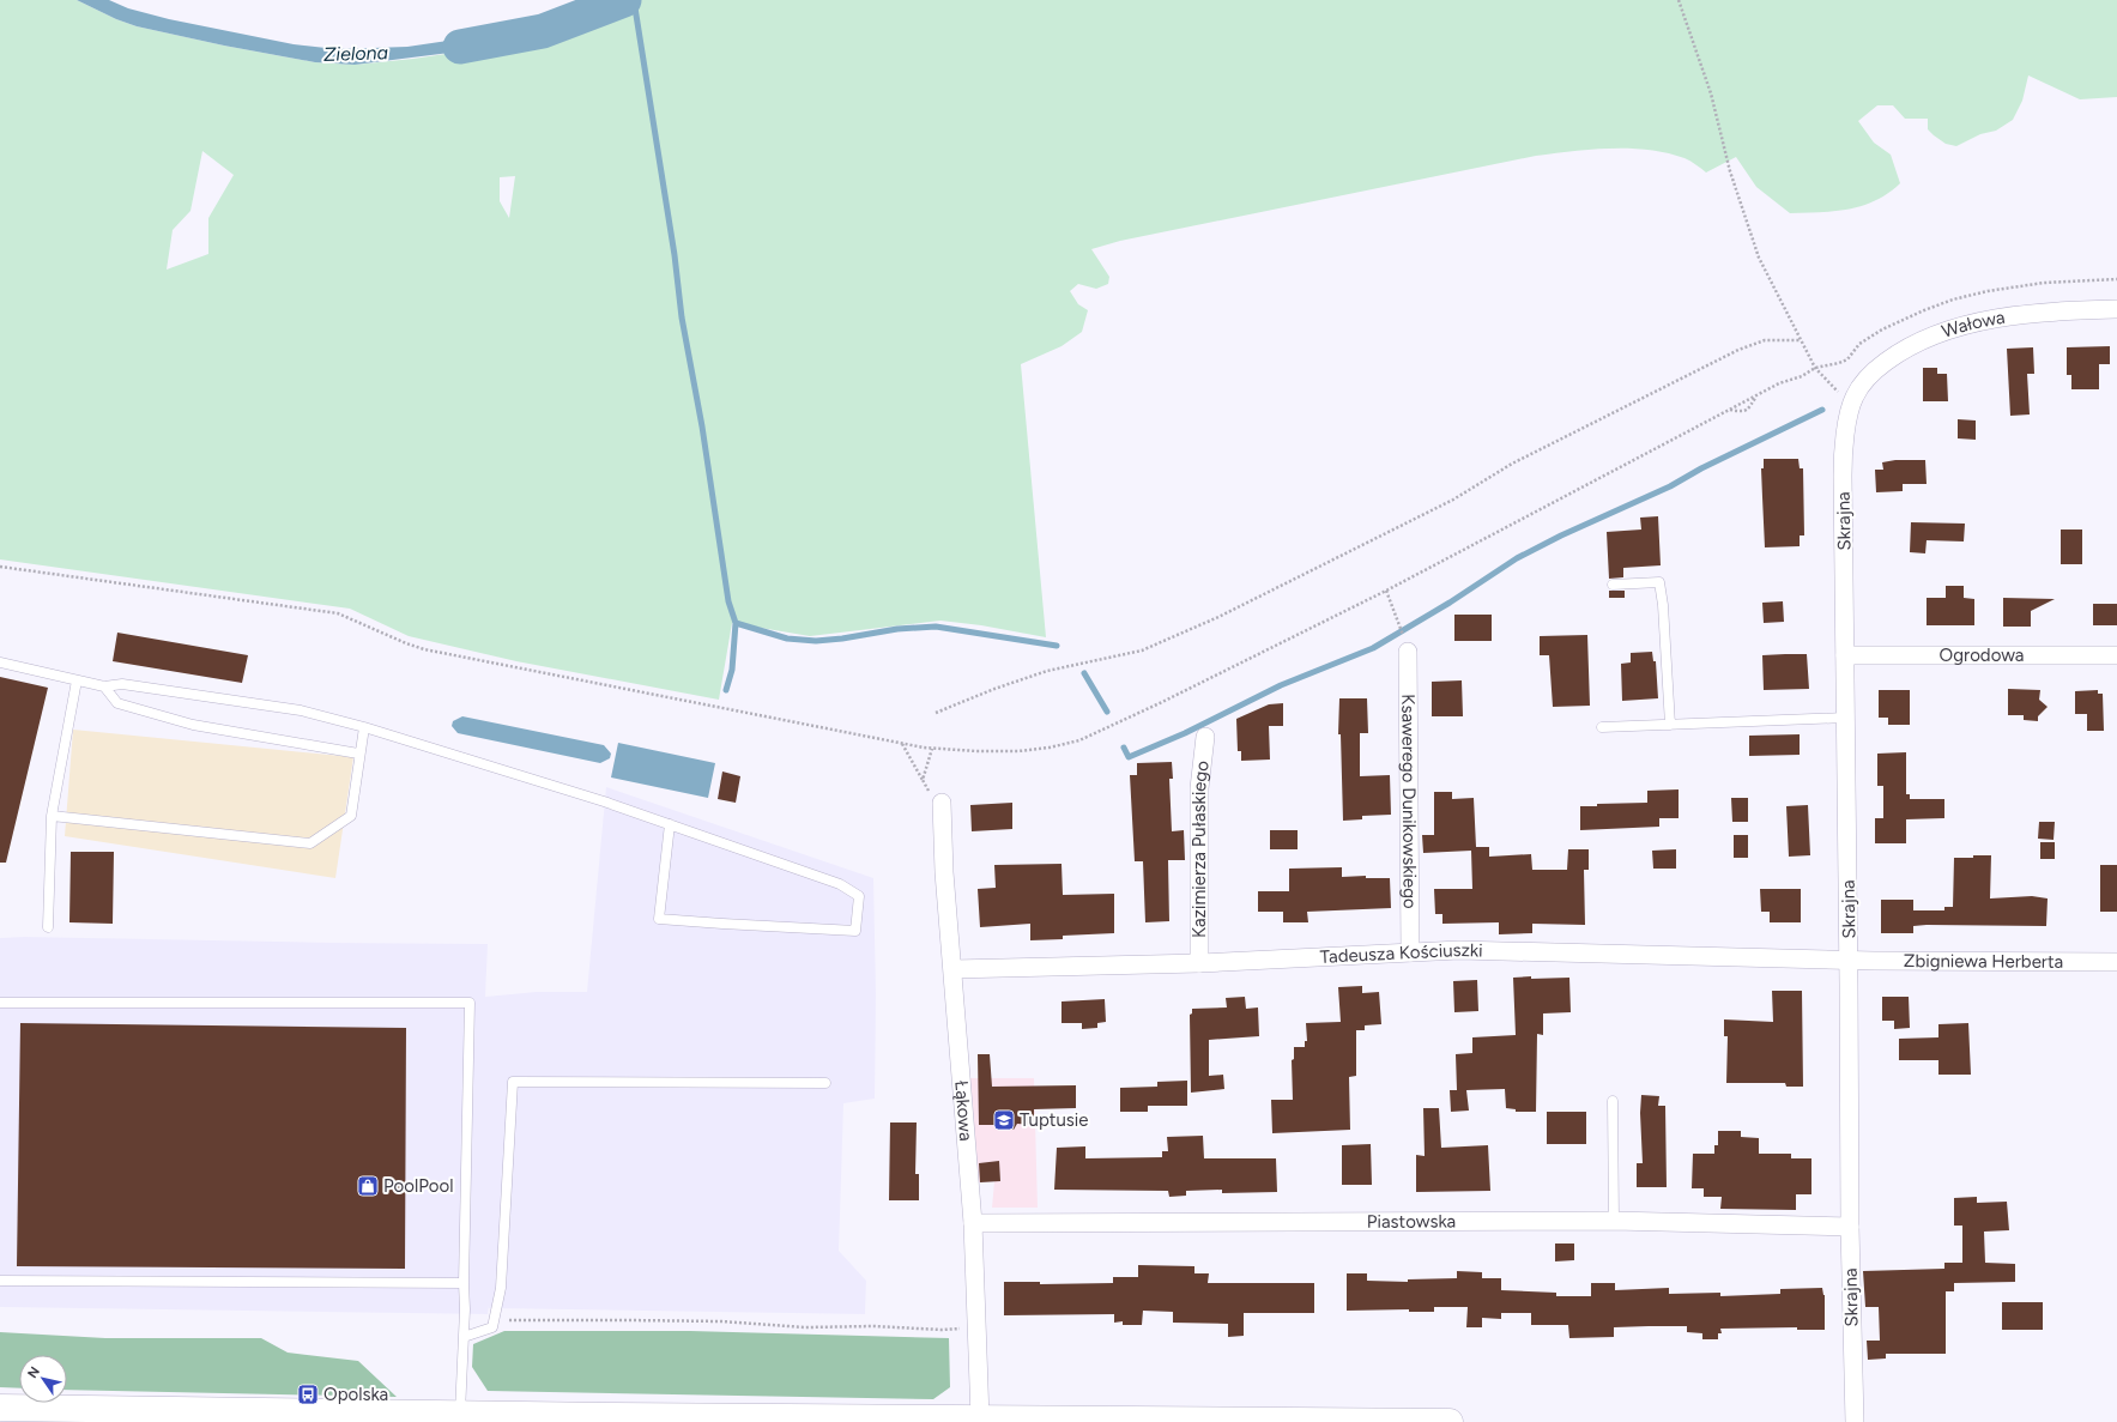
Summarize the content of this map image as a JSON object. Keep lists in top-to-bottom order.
{
  "streets": {
    "street": [
      "Wałowa",
      "Skrajna",
      "Ogrodowa",
      "Ksawerego Dunikowskiego",
      "Kazimierza Pułaskiego",
      "Tadeusza Kościuszki",
      "Zbigniewa Herberta",
      "Łąkowa",
      "Piastowska"
    ]
  },
  "crossings": [
    ["Wałowa", "Skrajna"],
    ["Skrajna", "Ogrodowa"],
    ["Skrajna", "Tadeusza Kościuszki"],
    ["Skrajna", "Zbigniewa Herberta"],
    ["Skrajna", "Piastowska"],
    ["Ksawerego Dunikowskiego", "Tadeusza Kościuszki"],
    ["Kazimierza Pułaskiego", "Tadeusza Kościuszki"],
    ["Tadeusza Kościuszki", "Zbigniewa Herberta"],
    ["Tadeusza Kościuszki", "Łąkowa"],
    ["Łąkowa", "Piastowska"]
  ],
  "water": ["Zielona"],
  "places": {
    "school or university": ["Tuptusie"],
    "shop": ["PoolPool"],
    "bus stop": ["Opolska"]
  },
  "north": "top left"
}
